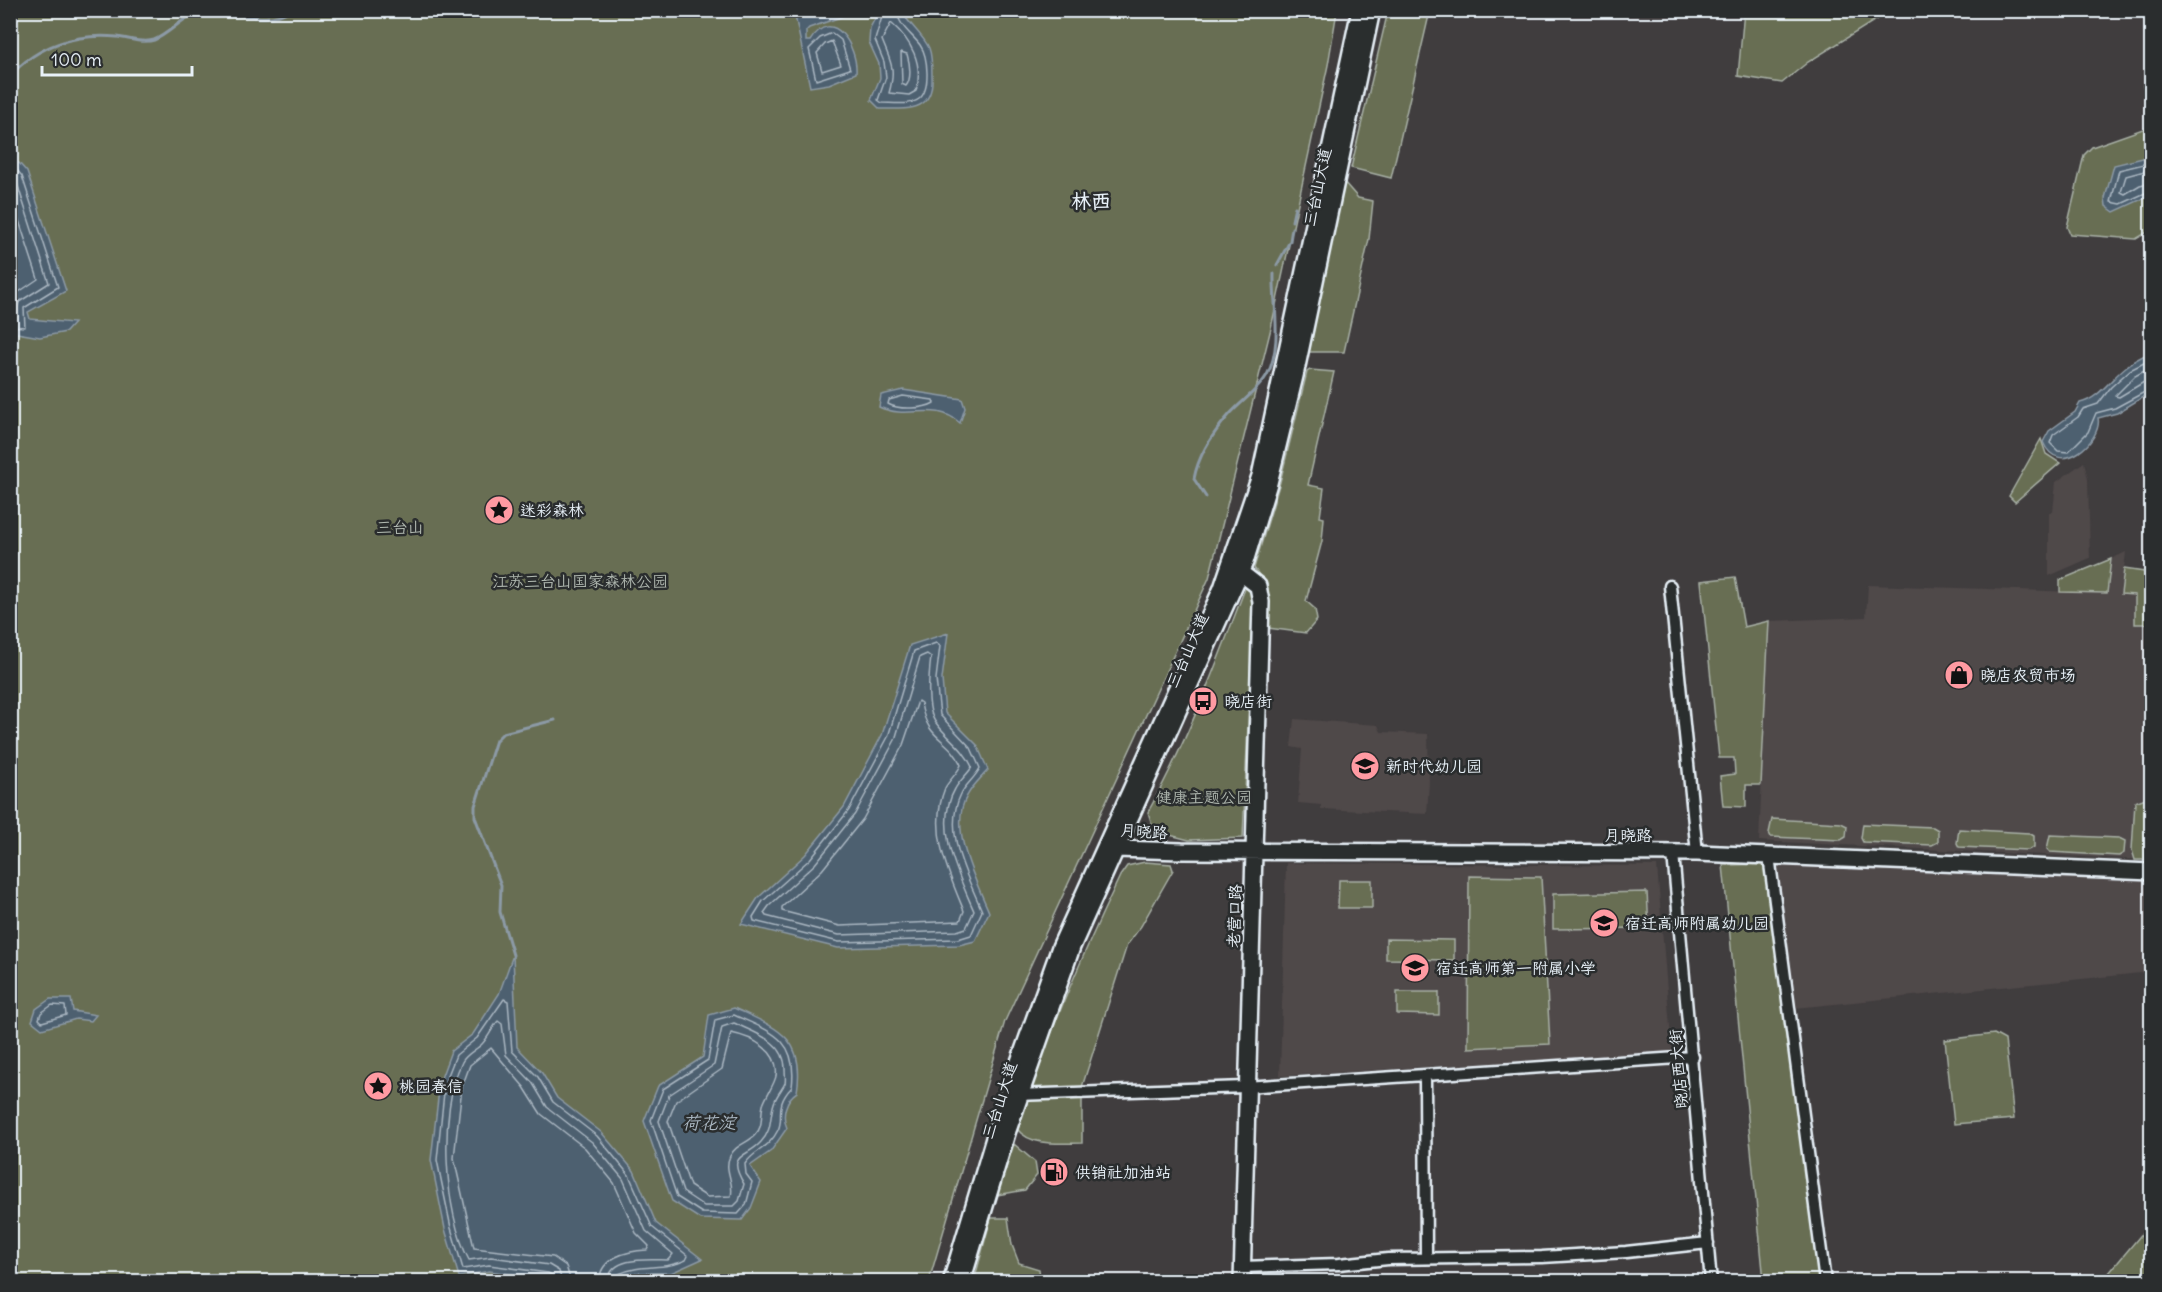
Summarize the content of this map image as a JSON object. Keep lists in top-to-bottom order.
{
  "streets": {
    "main road": ["三台山大道", "月晓路", "老营口路"],
    "street": ["晓店西大街"]
  },
  "crossings": [
    ["三台山大道", "月晓路"],
    ["三台山大道", "老营口路"],
    ["月晓路", "老营口路"],
    ["月晓路", "晓店西大街"]
  ],
  "districts": ["林西"],
  "water": ["荷花淀"],
  "parks": ["三台山", "江苏三台山国家森林公园", "健康主题公园"],
  "places": {
    "place": ["迷彩森林", "桃园春信"],
    "shop": ["晓店农贸市场"],
    "bus stop": ["晓店街"],
    "school or university": ["新时代幼儿园", "宿迁高师附属幼儿园", "宿迁高师第一附属小学"],
    "fuel station": ["供销社加油站"]
  },
  "scale_bar": "100 m"
}
